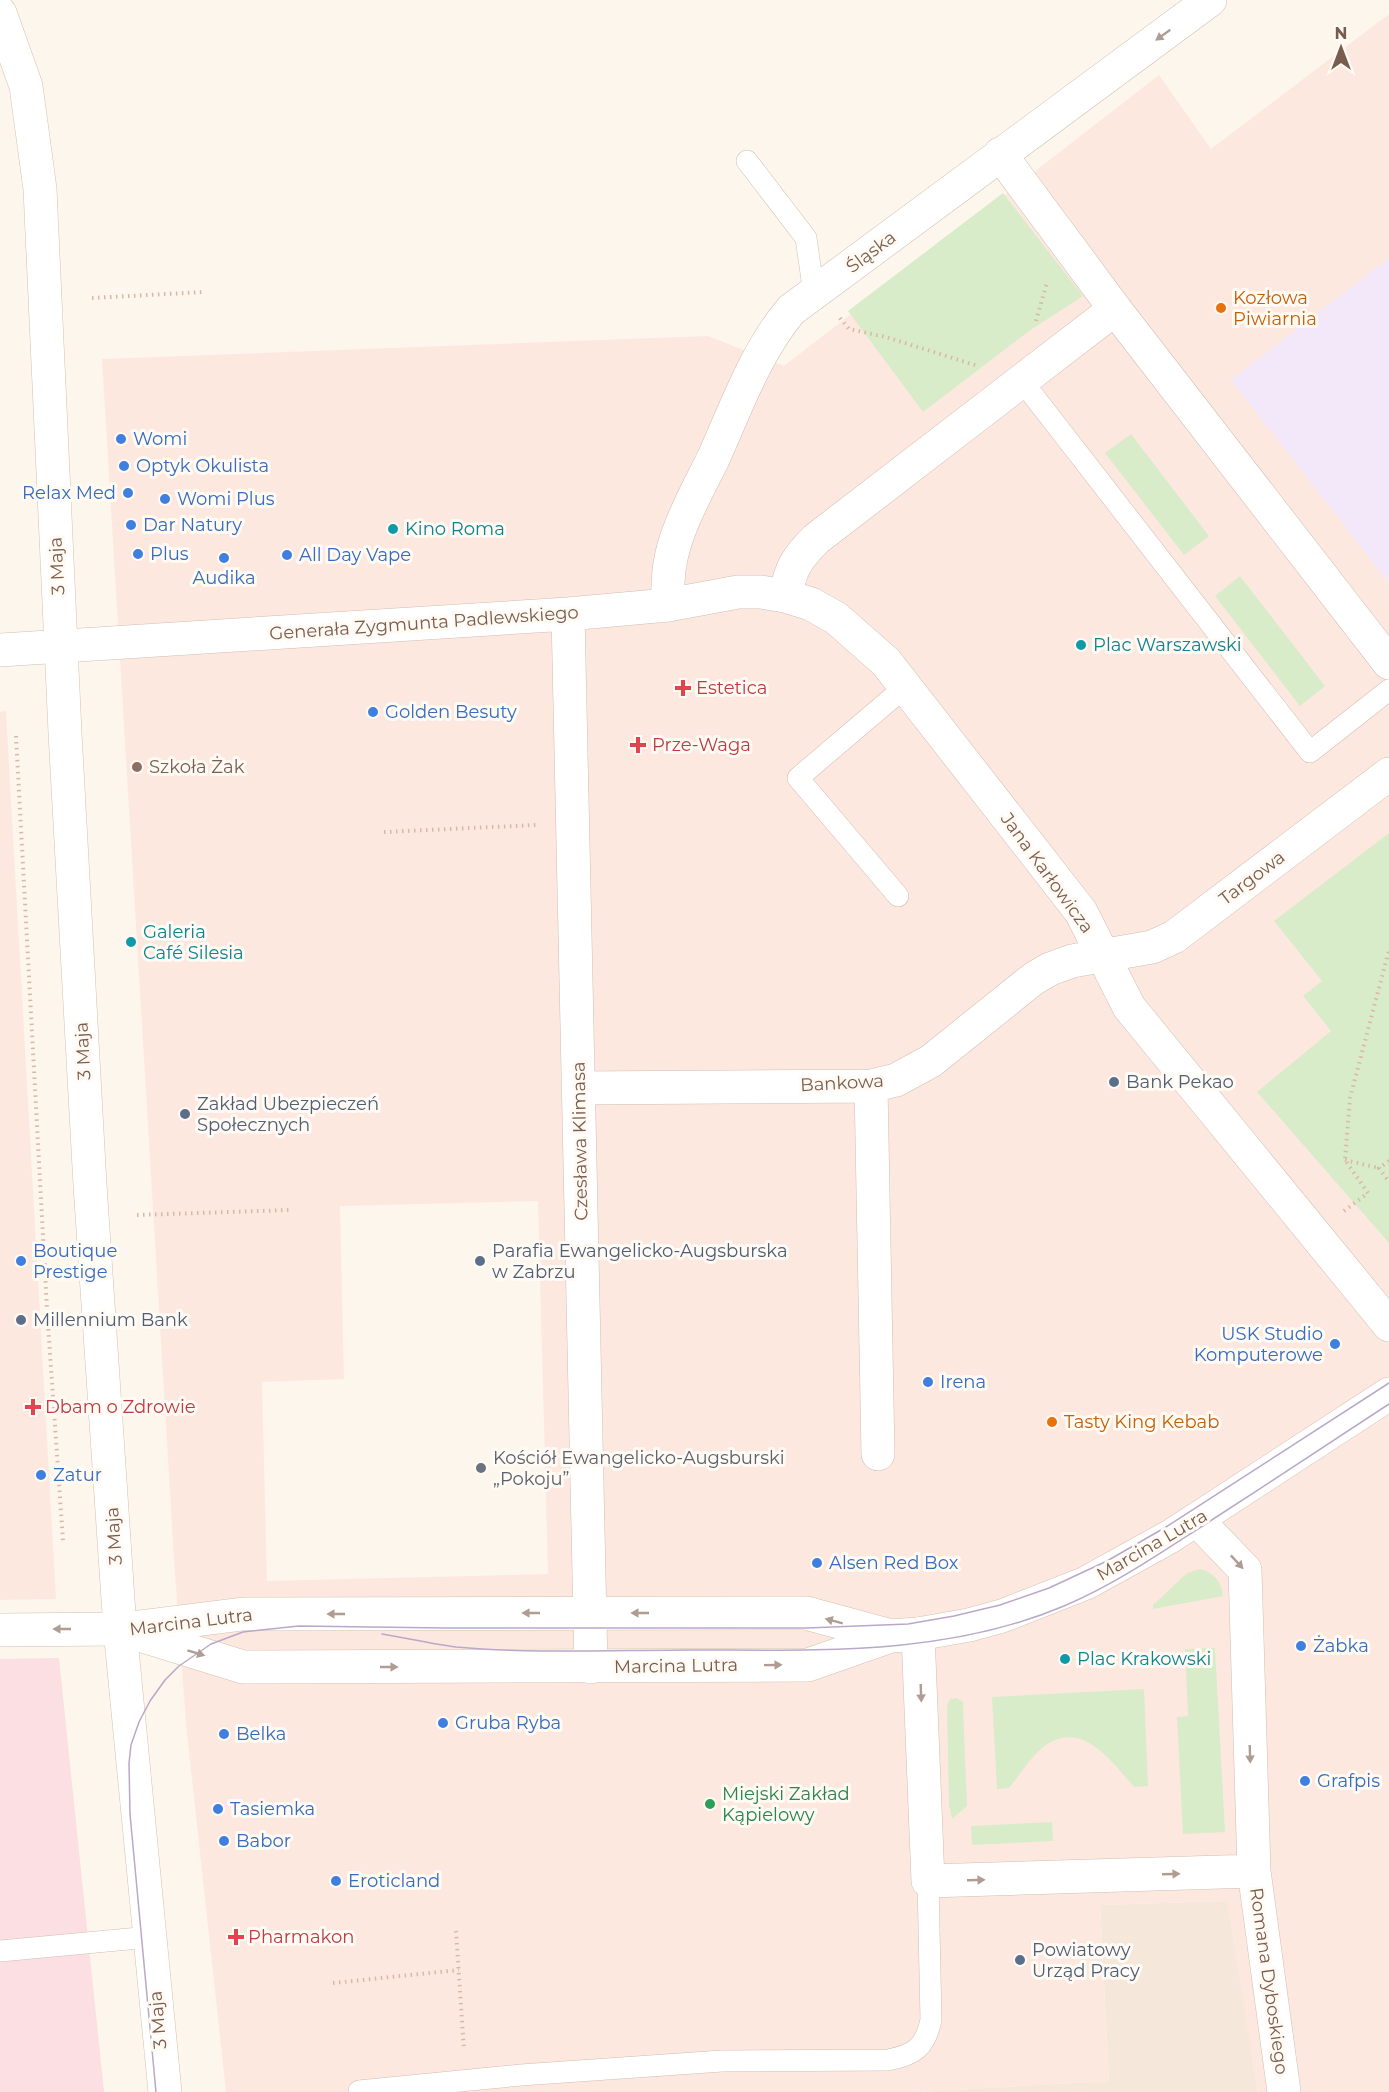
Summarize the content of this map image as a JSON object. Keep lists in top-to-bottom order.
{
  "streets": {
    "street": [
      "Śląska",
      "3 Maja",
      "Generała Zygmunta Padlewskiego",
      "Jana Karłowicza",
      "Targowa",
      "Bankowa",
      "Czesława Klimasa",
      "Marcina Lutra",
      "Romana Dyboskiego"
    ]
  },
  "crossings": [
    ["Śląska", "Generała Zygmunta Padlewskiego"],
    ["3 Maja", "Generała Zygmunta Padlewskiego"],
    ["3 Maja", "Marcina Lutra"],
    ["Generała Zygmunta Padlewskiego", "Jana Karłowicza"],
    ["Generała Zygmunta Padlewskiego", "Czesława Klimasa"],
    ["Jana Karłowicza", "Targowa"],
    ["Jana Karłowicza", "Bankowa"],
    ["Targowa", "Bankowa"],
    ["Bankowa", "Czesława Klimasa"],
    ["Czesława Klimasa", "Marcina Lutra"]
  ],
  "places": {
    "other": [
      "Kozłowa Piwiarnia",
      "Womi",
      "Optyk Okulista",
      "Relax Med",
      "Womi Plus",
      "Dar Natury",
      "Kino Roma",
      "Plus",
      "All Day Vape",
      "Audika",
      "Plac Warszawski",
      "Golden Besuty",
      "Szkoła Żak",
      "Galeria Café Silesia",
      "Bank Pekao",
      "Zakład Ubezpieczeń Społecznych",
      "Boutique Prestige",
      "Parafia Ewangelicko-Augsburska w Zabrzu",
      "Millennium Bank",
      "USK Studio Komputerowe",
      "Irena",
      "Tasty King Kebab",
      "Kościół Ewangelicko-Augsburski „Pokoju”",
      "Zatur",
      "Alsen Red Box",
      "Żabka",
      "Plac Krakowski",
      "Gruba Ryba",
      "Belka",
      "Grafpis",
      "Miejski Zakład Kąpielowy",
      "Tasiemka",
      "Babor",
      "Eroticland",
      "Powiatowy Urząd Pracy"
    ],
    "health": [
      "Estetica",
      "Prze-Waga",
      "Dbam o Zdrowie",
      "Pharmakon"
    ]
  },
  "north": "top"
}
